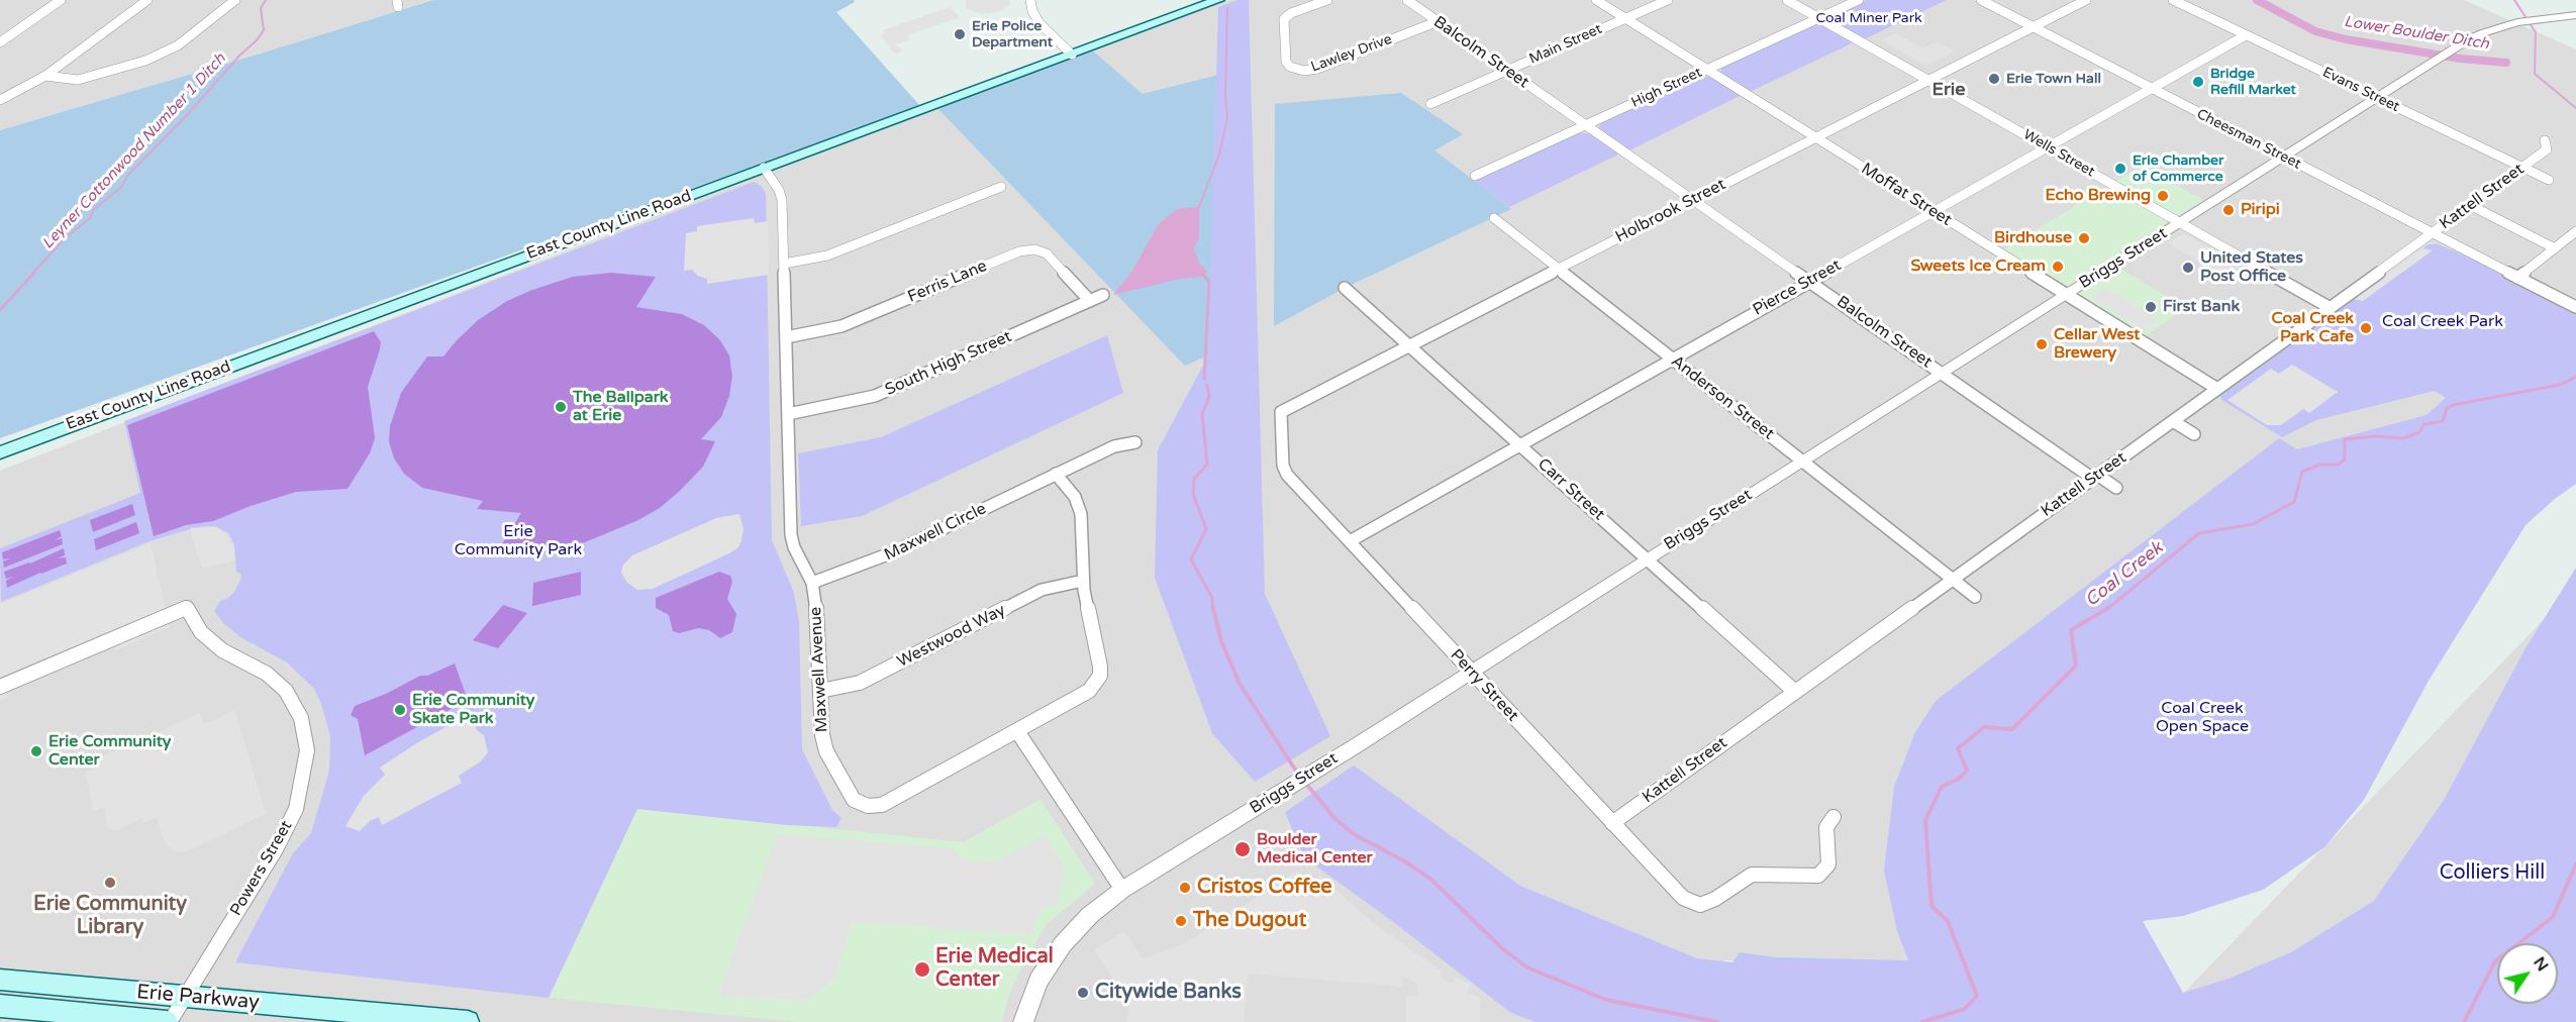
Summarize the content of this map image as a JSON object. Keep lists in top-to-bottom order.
{
  "streets": {
    "main road": ["East County Line Road", "Erie Parkway"],
    "street": [
      "Main Street",
      "Balcolm Street",
      "Lawley Drive",
      "High Street",
      "Evans Street",
      "Cheesman Street",
      "Wells Street",
      "Moffat Street",
      "Kattell Street",
      "Holbrook Street",
      "Briggs Street",
      "Ferris Lane",
      "Pierce Street",
      "South High Street",
      "Anderson Street",
      "Carr Street",
      "Maxwell Circle",
      "Westwood Way",
      "Maxwell Avenue",
      "Perry Street",
      "Powers Street"
    ]
  },
  "crossings": [
    ["Main Street", "Balcolm Street"],
    ["Main Street", "Moffat Street"],
    ["Balcolm Street", "Lawley Drive"],
    ["Balcolm Street", "High Street"],
    ["Balcolm Street", "Kattell Street"],
    ["Balcolm Street", "Holbrook Street"],
    ["Balcolm Street", "Briggs Street"],
    ["Balcolm Street", "Pierce Street"],
    ["High Street", "Wells Street"],
    ["High Street", "Moffat Street"],
    ["Evans Street", "Kattell Street"],
    ["Evans Street", "Briggs Street"],
    ["Evans Street", "Pierce Street"],
    ["Cheesman Street", "Kattell Street"],
    ["Cheesman Street", "Holbrook Street"],
    ["Cheesman Street", "Briggs Street"],
    ["Cheesman Street", "Pierce Street"],
    ["Wells Street", "Kattell Street"],
    ["Wells Street", "Holbrook Street"],
    ["Wells Street", "Briggs Street"],
    ["Wells Street", "Pierce Street"],
    ["Moffat Street", "Kattell Street"],
    ["Moffat Street", "Holbrook Street"],
    ["Moffat Street", "Briggs Street"],
    ["Moffat Street", "Pierce Street"],
    ["Kattell Street", "Anderson Street"],
    ["Kattell Street", "Carr Street"],
    ["Kattell Street", "Perry Street"],
    ["Holbrook Street", "Anderson Street"],
    ["Holbrook Street", "Carr Street"],
    ["Holbrook Street", "Perry Street"],
    ["East County Line Road", "Maxwell Avenue"],
    ["Briggs Street", "Anderson Street"],
    ["Briggs Street", "Carr Street"],
    ["Briggs Street", "Perry Street"],
    ["Ferris Lane", "South High Street"],
    ["Ferris Lane", "Maxwell Avenue"],
    ["Pierce Street", "Anderson Street"],
    ["Pierce Street", "Carr Street"],
    ["Pierce Street", "Perry Street"],
    ["South High Street", "Maxwell Avenue"],
    ["Maxwell Circle", "Maxwell Avenue"],
    ["Westwood Way", "Maxwell Avenue"],
    ["Powers Street", "Erie Parkway"]
  ],
  "districts": ["Erie"],
  "water": ["Lower Boulder Ditch", "Leyner Cottonwood Number 1 Ditch", "Coal Creek"],
  "parks": [
    "Coal Miner Park",
    "Coal Creek Park",
    "Erie Community Park",
    "Coal Creek Open Space",
    "Colliers Hill"
  ],
  "places": [
    "Erie Police Department",
    "Erie Town Hall",
    "Bridge Refill Market",
    "Erie Chamber of Commerce",
    "Echo Brewing",
    "Piripi",
    "Birdhouse",
    "Sweets Ice Cream",
    "United States Post Office",
    "First Bank",
    "Coal Creek Park Cafe",
    "Cellar West Brewery",
    "The Ballpark at Erie",
    "Erie Community Skate Park",
    "Erie Community Center",
    "Boulder Medical Center",
    "Erie Community Library",
    "Cristos Coffee",
    "The Dugout",
    "Erie Medical Center",
    "Citywide Banks"
  ],
  "north": "top right"
}
